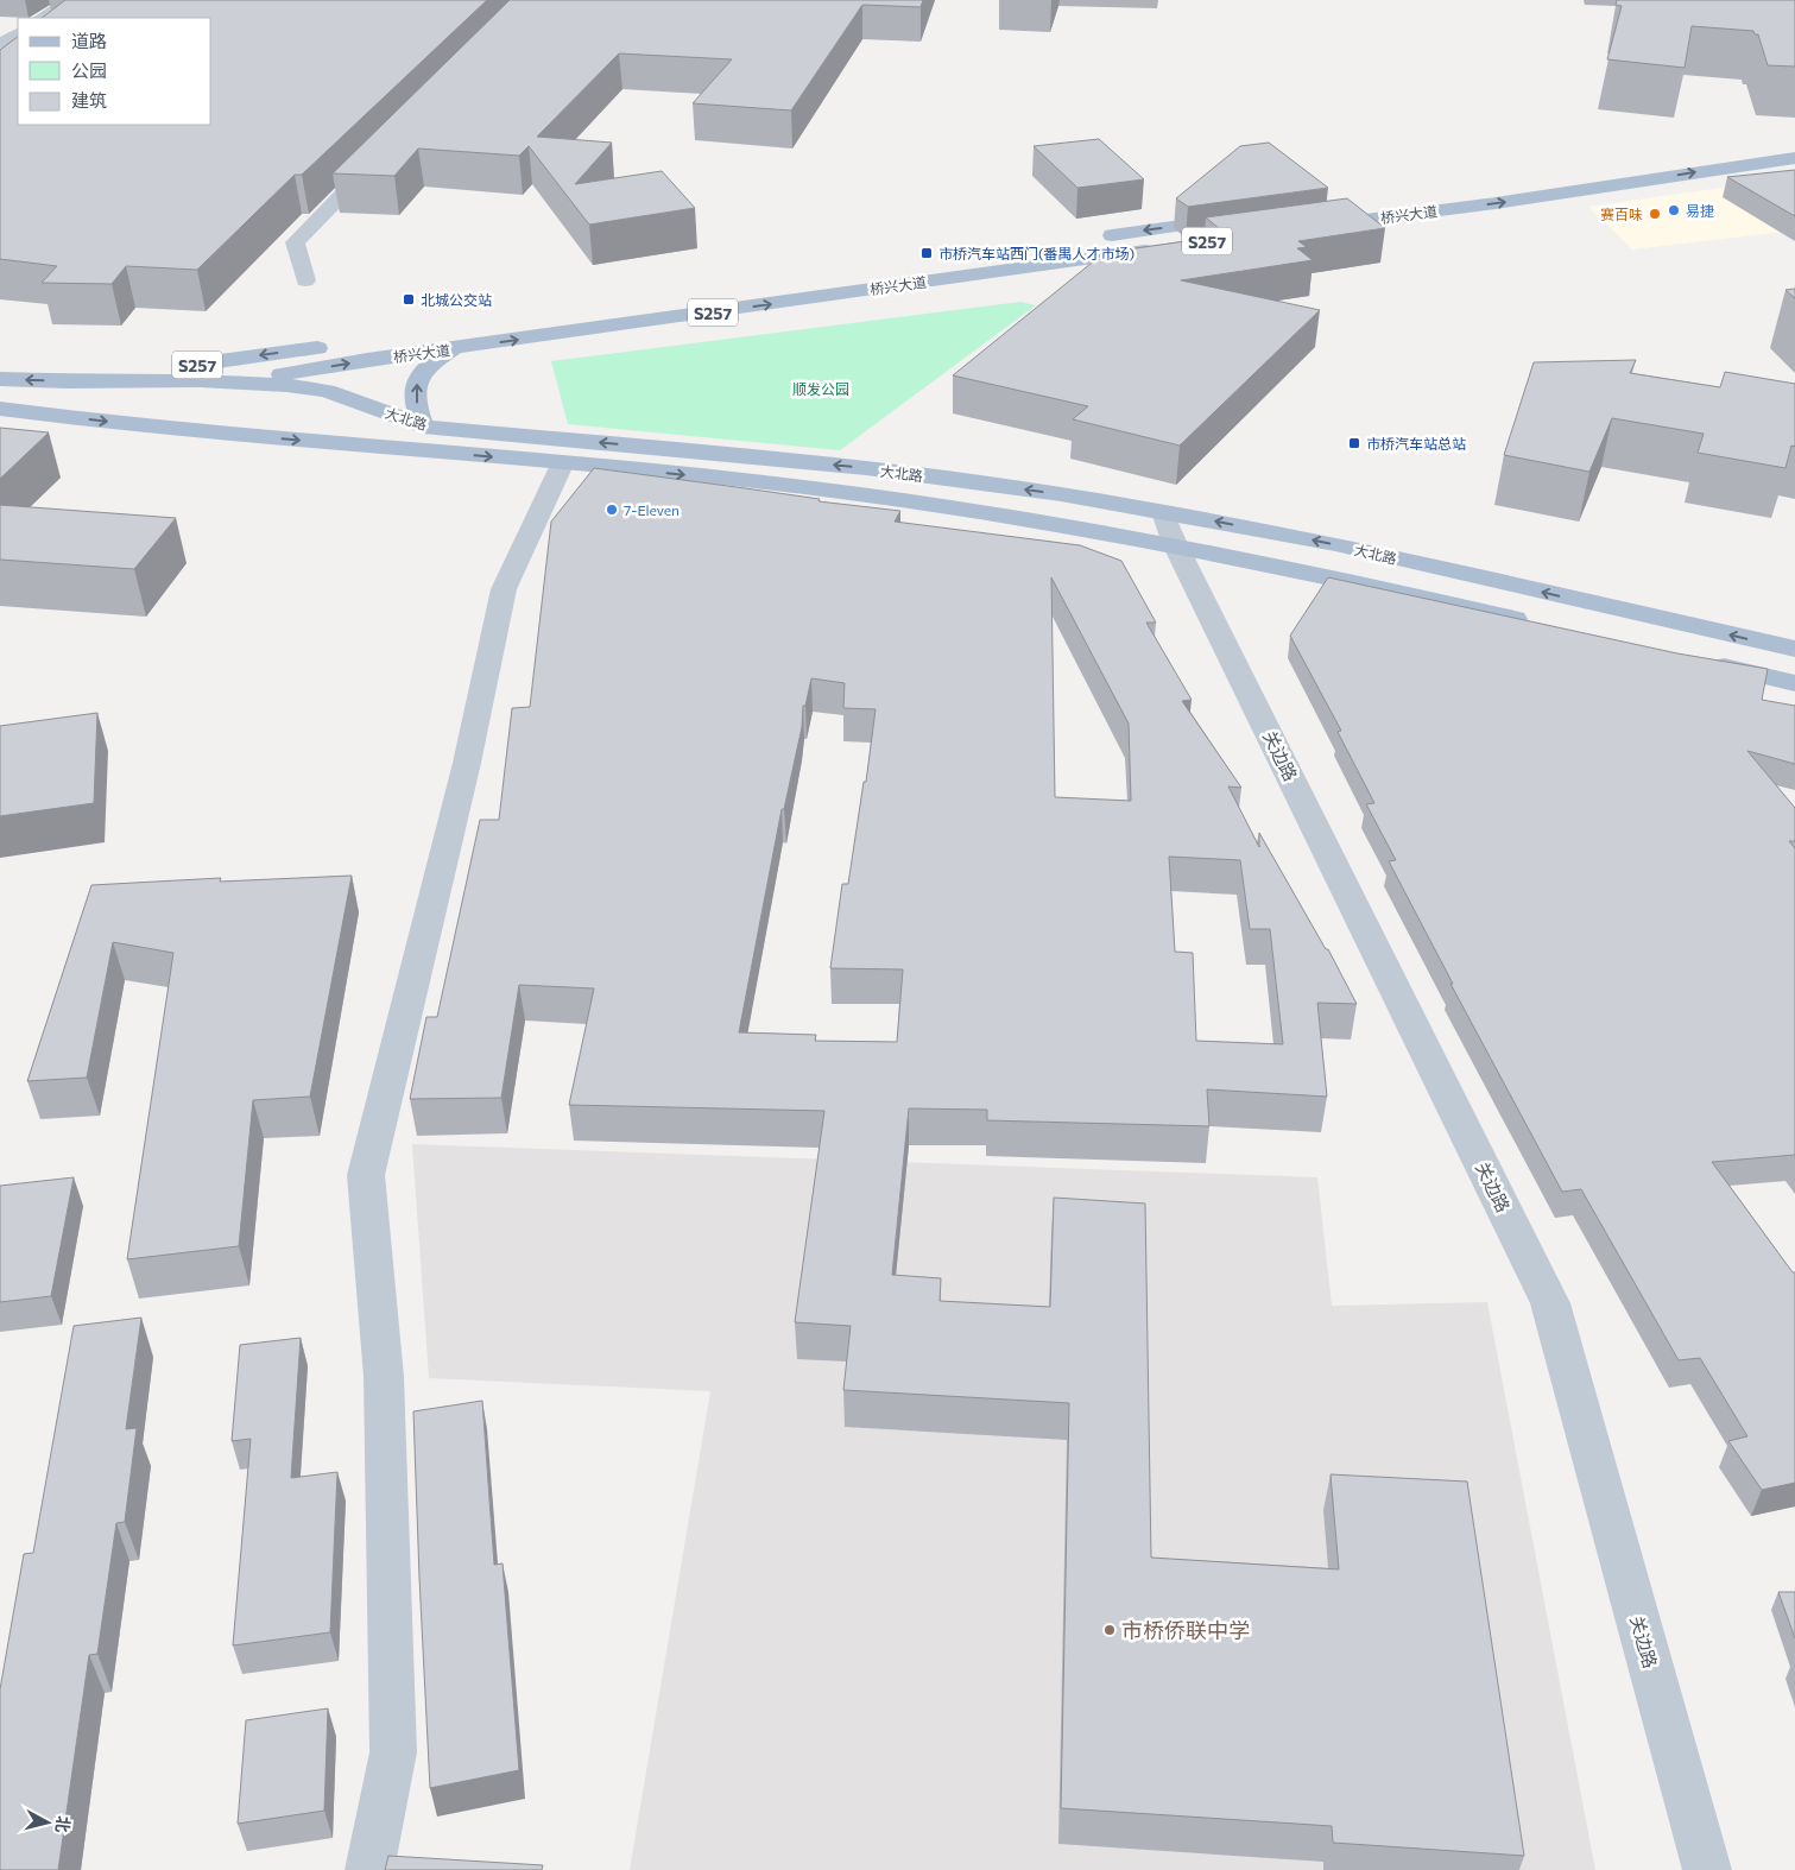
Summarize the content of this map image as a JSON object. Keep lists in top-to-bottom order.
{
  "streets": {
    "main road": ["桥兴大道", "S257", "大北路"],
    "street": ["关边路"]
  },
  "crossings": [
    ["桥兴大道", "大北路"],
    ["大北路", "关边路"]
  ],
  "parks": ["顺发公园"],
  "places": {
    "other": [
      "易捷",
      "赛百味",
      "7-Eleven",
      "市桥侨联中学"
    ],
    "transit": ["市桥汽车站西门(番禺人才市场)", "北城公交站", "市桥汽车站总站"]
  },
  "legend": ["道路", "公园", "建筑"],
  "north": "right"
}
